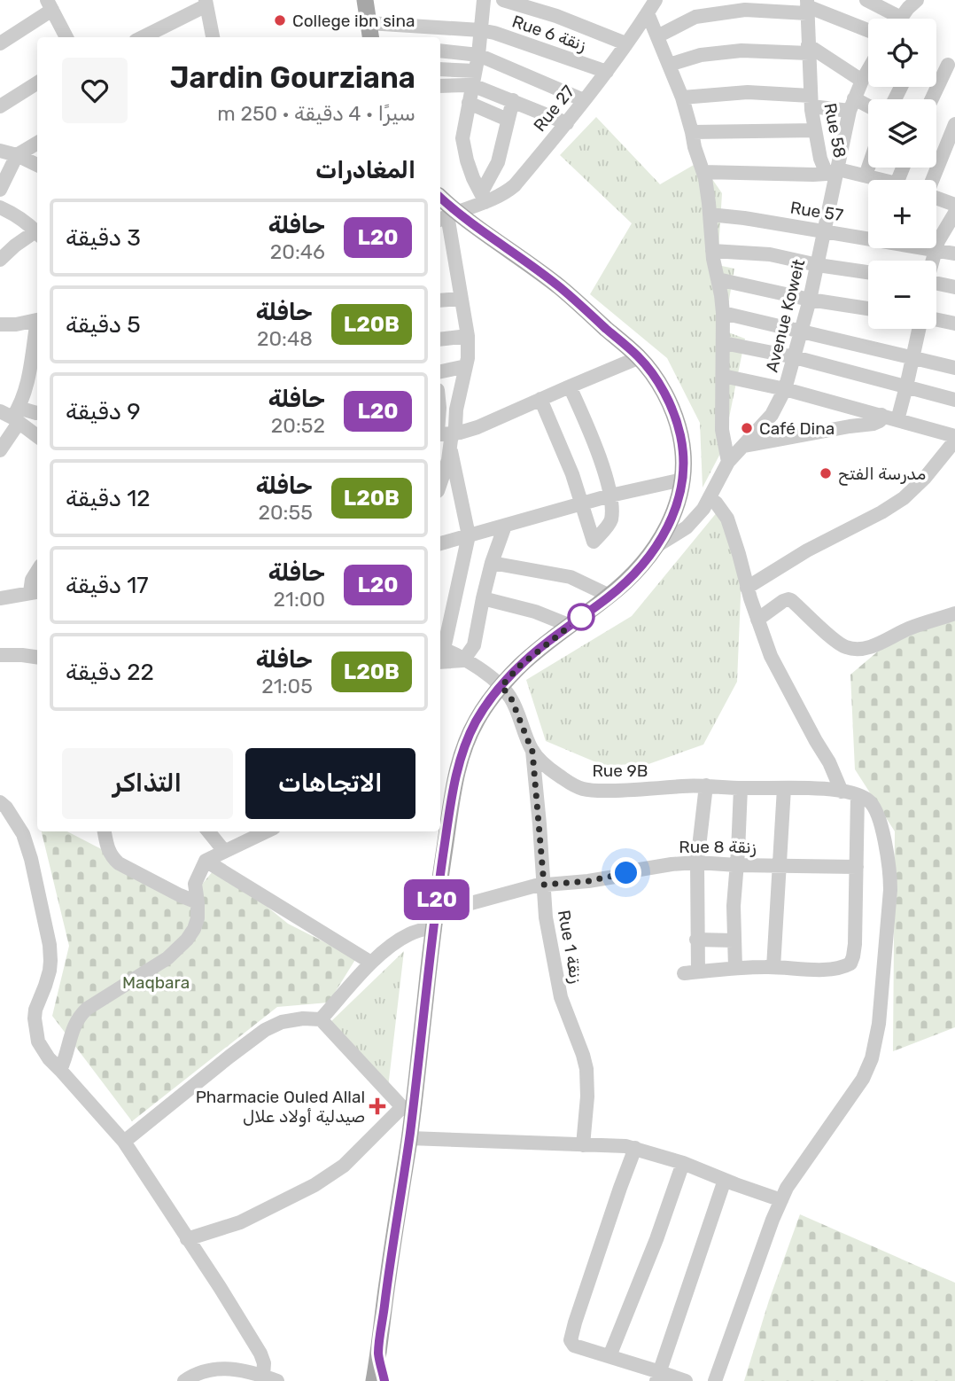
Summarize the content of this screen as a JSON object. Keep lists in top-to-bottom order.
{
  "streets": {
    "street": [
      "Rue 6 زنقة",
      "Rue 27",
      "Rue 58",
      "Rue 57",
      "Avenue Koweit",
      "Rue 9B",
      "Rue 8 زنقة",
      "Rue 1 زنقة"
    ]
  },
  "crossings": [
    ["Rue 6 زنقة", "Rue 27"],
    ["Rue 58", "Avenue Koweit"],
    ["Rue 57", "Avenue Koweit"],
    ["Rue 9B", "Rue 1 زنقة"],
    ["Rue 8 زنقة", "Rue 1 زنقة"]
  ],
  "parks": ["Maqbara"],
  "places": {
    "other": ["College ibn sina", "Café Dina", "مدرسة الفتح"],
    "health": ["Pharmacie Ouled Allal صيدلية أولاد علال"]
  },
  "lines": ["bus line L20"],
  "page": {
    "on_map": "L20",
    "map_buttons": ["+", "−"],
    "heading": [
      ["Jardin Gourziana", "سيرًا · 4 دقيقة · 250 m"],
      "المغادرات"
    ],
    "list": [
      {
        "mark": "L20",
        "name": "حافلة",
        "note": "20:46",
        "value": "3 دقيقة"
      },
      {
        "mark": "L20B",
        "name": "حافلة",
        "note": "20:48",
        "value": "5 دقيقة"
      },
      {
        "mark": "L20",
        "name": "حافلة",
        "note": "20:52",
        "value": "9 دقيقة"
      },
      {
        "mark": "L20B",
        "name": "حافلة",
        "note": "20:55",
        "value": "12 دقيقة"
      },
      {
        "mark": "L20",
        "name": "حافلة",
        "note": "21:00",
        "value": "17 دقيقة"
      },
      {
        "mark": "L20B",
        "name": "حافلة",
        "note": "21:05",
        "value": "22 دقيقة"
      }
    ],
    "buttons": ["الاتجاهات", "التذاكر"]
  }
}
